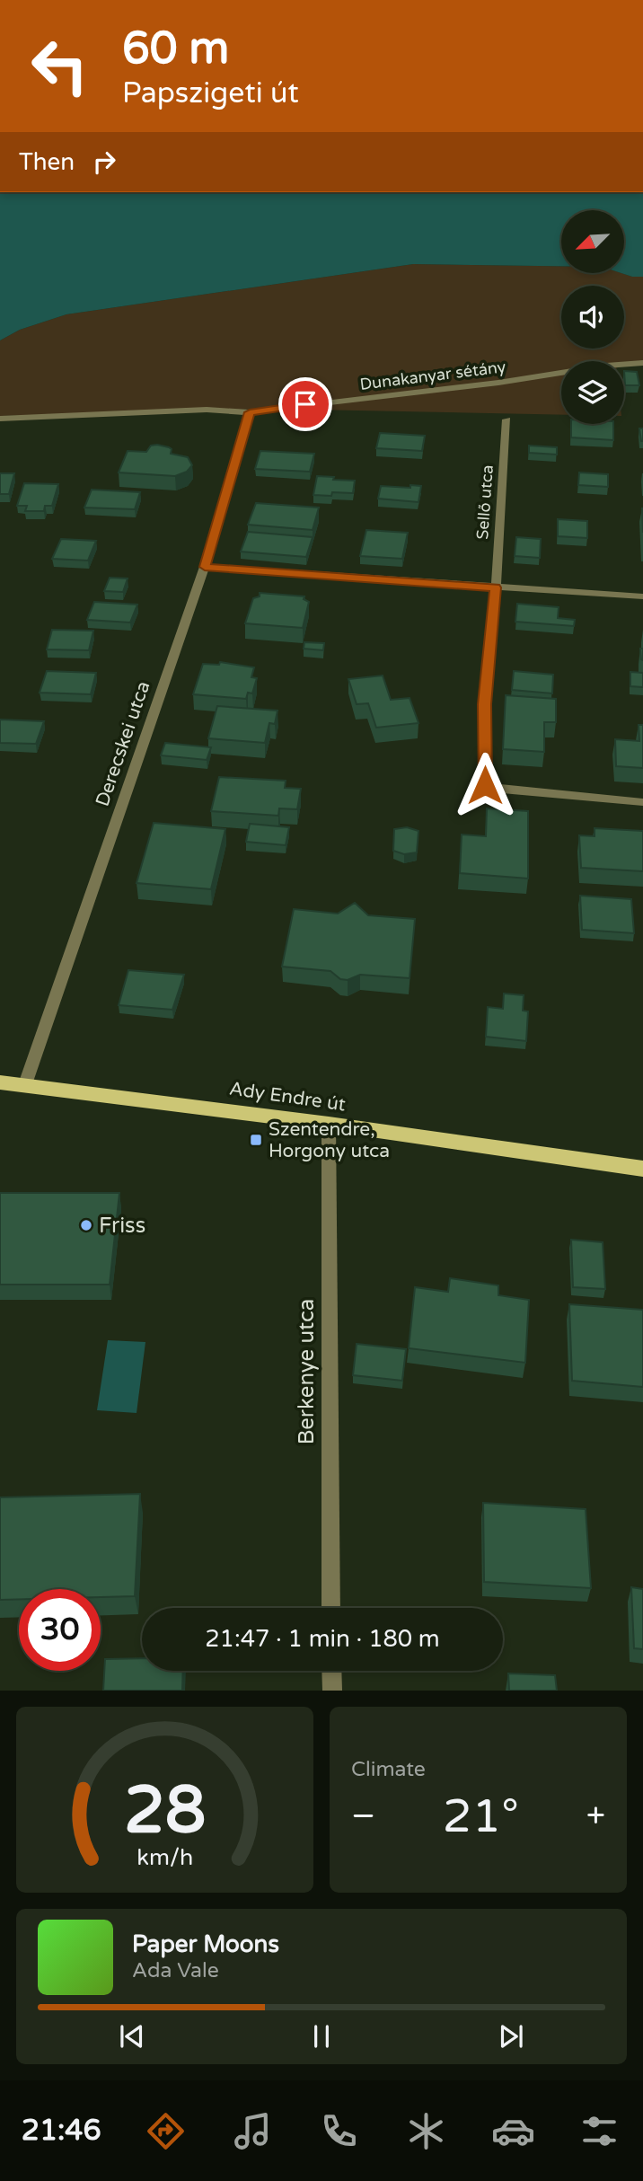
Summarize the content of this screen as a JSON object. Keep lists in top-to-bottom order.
{
  "streets": {
    "main road": ["Ady Endre út"],
    "street": [
      "Dunakanyar sétány",
      "Sellő utca",
      "Derecskei utca",
      "Berkenye utca"
    ]
  },
  "crossings": [
    ["Dunakanyar sétány", "Derecskei utca"],
    ["Derecskei utca", "Ady Endre út"],
    ["Ady Endre út", "Berkenye utca"]
  ],
  "places": {
    "transit": ["Szentendre, Horgony utca"],
    "other": ["Friss"]
  },
  "north": "bottom left",
  "page": {
    "turn": ["60 m", "Papszigeti út"],
    "then": "Then",
    "limit": "30",
    "trip": "21:47 · 1 min · 180 m",
    "tile": "Climate",
    "heat": ["−", "21°", "+"],
    "song": ["Paper Moons", "Ada Vale"],
    "tabs": "21:46",
    "gauge": ["28", "km/h"]
  }
}
